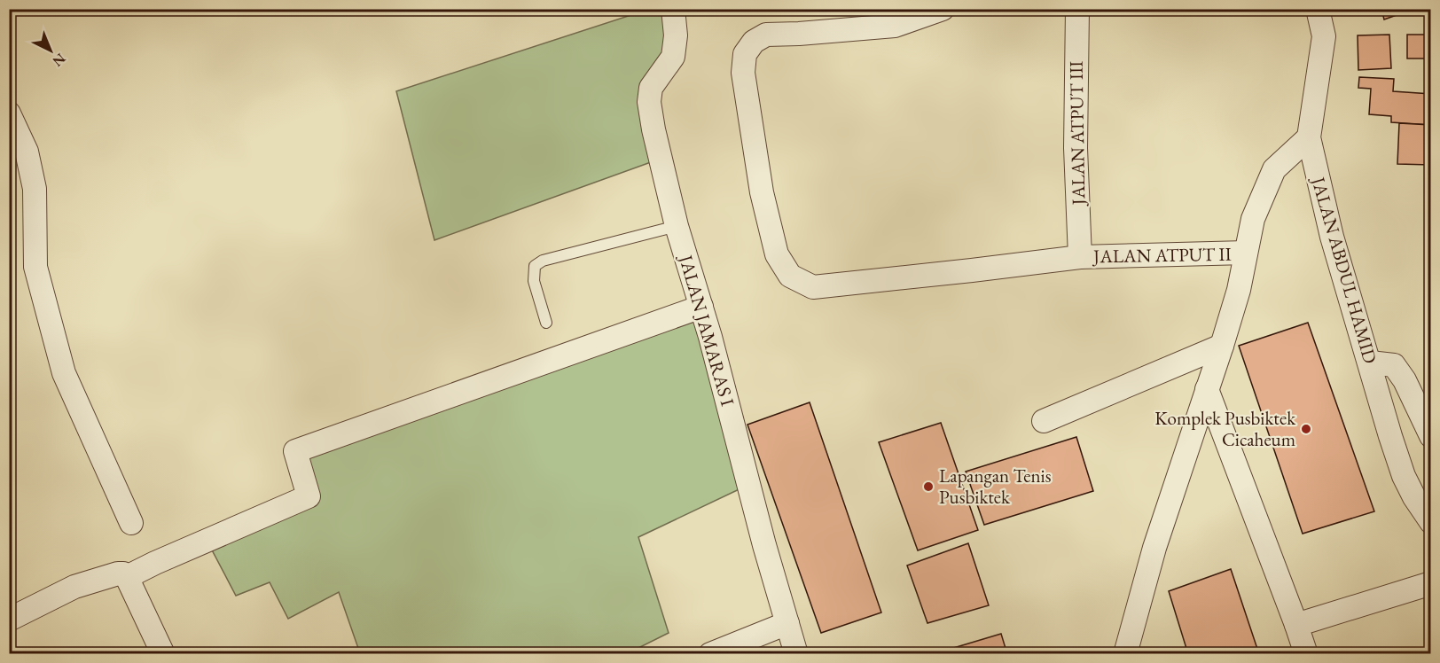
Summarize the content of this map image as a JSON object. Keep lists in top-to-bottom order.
{
  "streets": {
    "street": [
      "JALAN ATPUT III",
      "JALAN ATPUT II",
      "JALAN ABDUL HAMID",
      "JALAN JAMARAS I"
    ]
  },
  "crossings": [
    ["JALAN ATPUT III", "JALAN ATPUT II"]
  ],
  "places": ["Komplek Pusbiktek Cicaheum", "Lapangan Tenis Pusbiktek"],
  "north": "bottom right"
}
